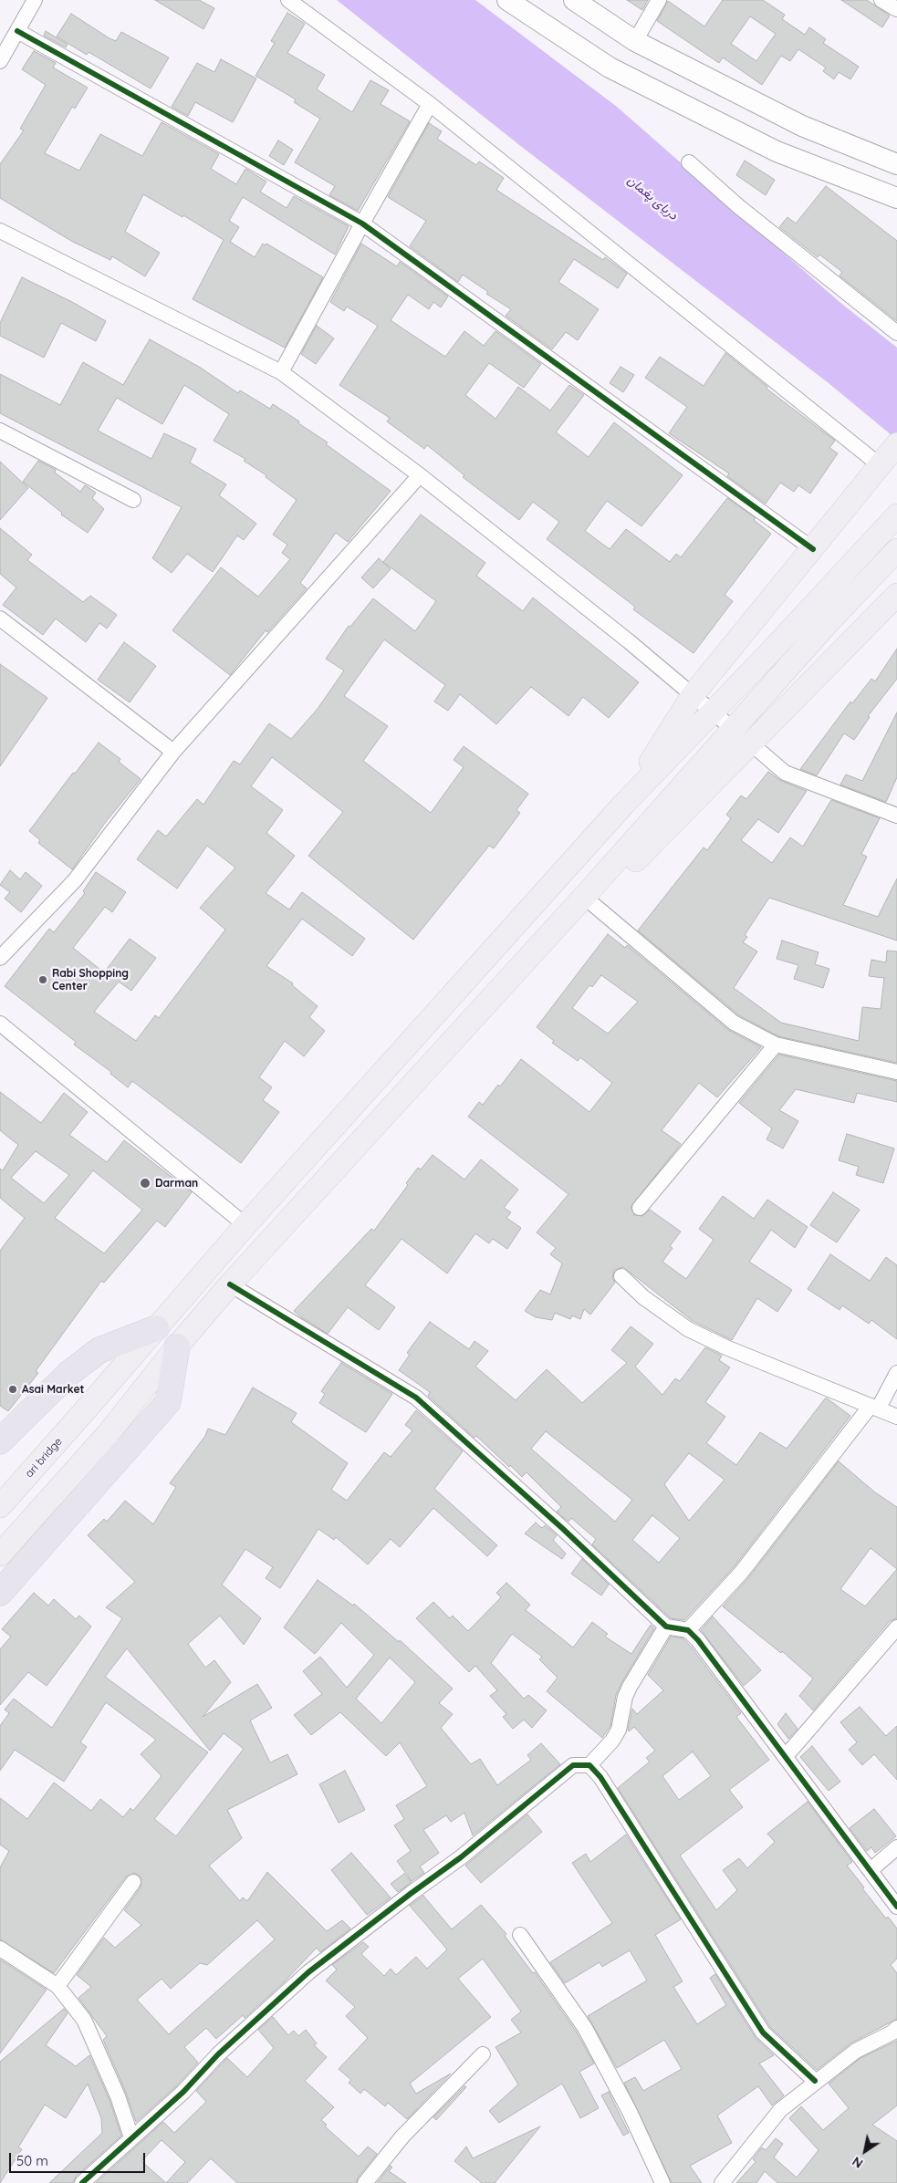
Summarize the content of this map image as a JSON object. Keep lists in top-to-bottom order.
{
  "streets": {
    "main road": ["ari bridge"]
  },
  "water": ["دریای پغمان"],
  "places": ["Rabi Shopping Center", "Darman", "Asai Market"],
  "scale_bar": "50 m",
  "north": "bottom left"
}
